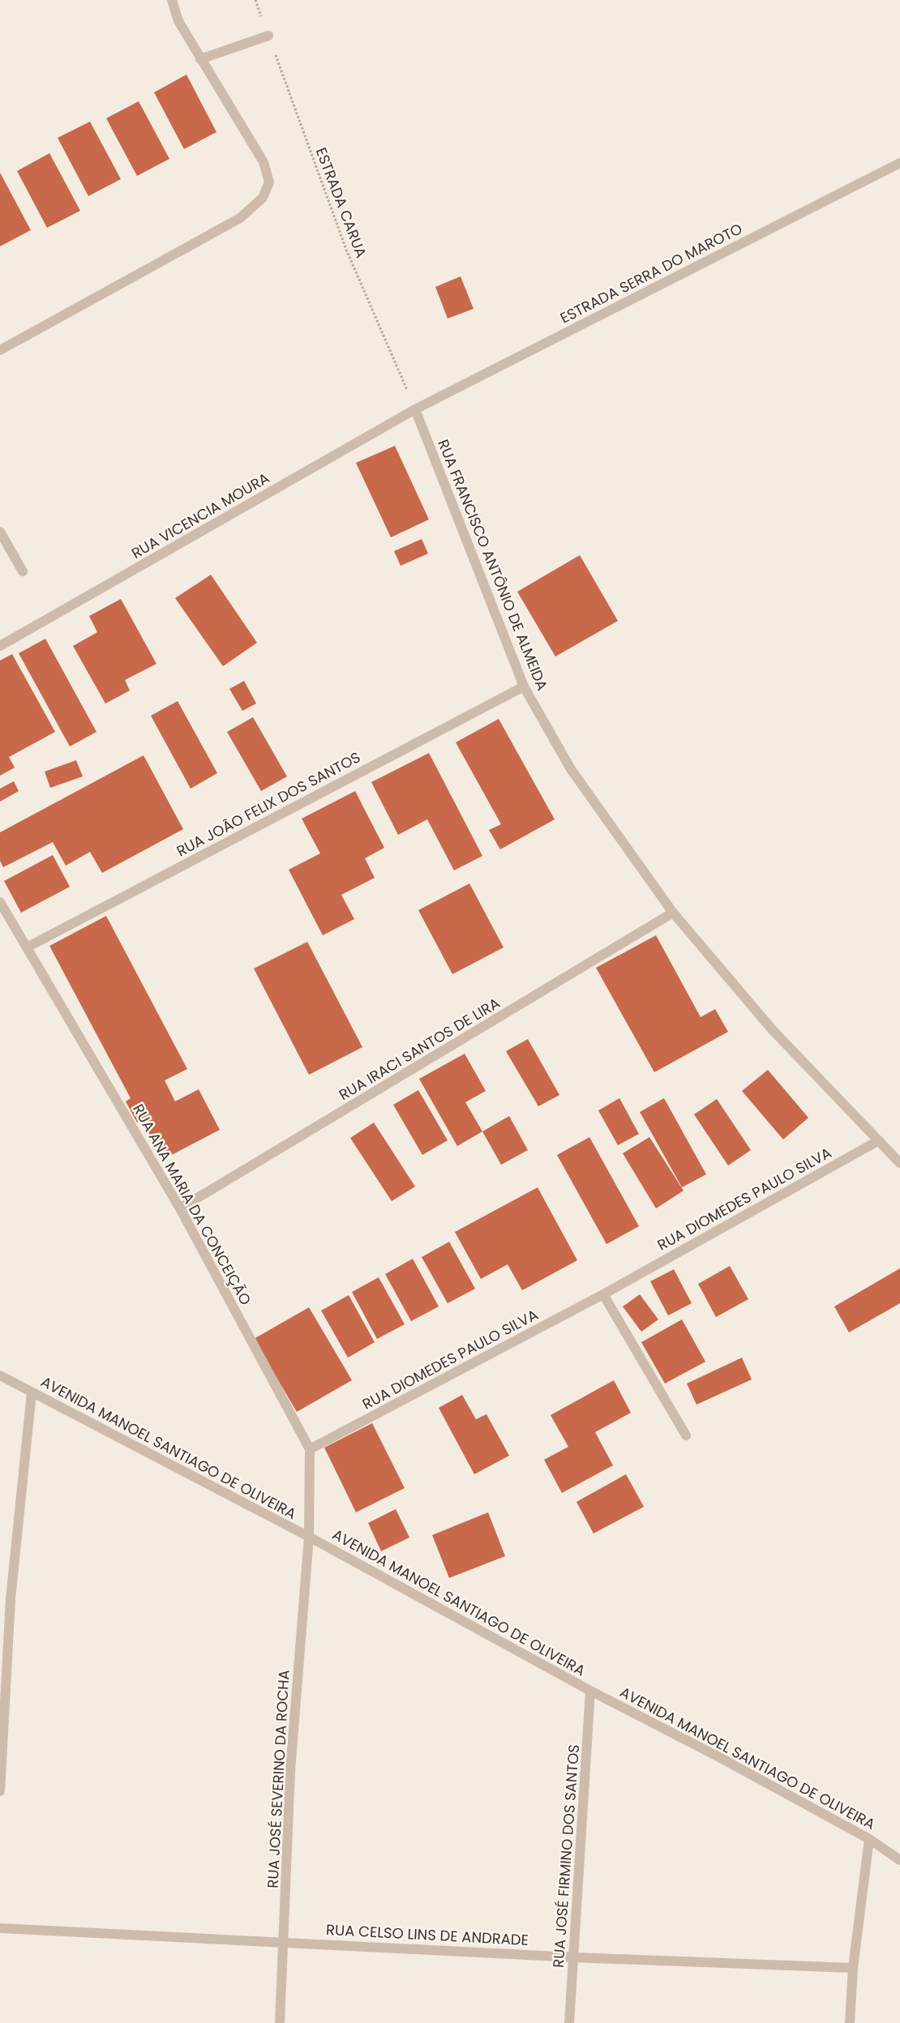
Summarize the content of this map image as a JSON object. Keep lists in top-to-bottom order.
{
  "streets": {
    "street": [
      "ESTRADA SERRA DO MAROTO",
      "RUA VICENCIA MOURA",
      "RUA FRANCISCO ANTÔNIO DE ALMEIDA",
      "RUA JOÃO FELIX DOS SANTOS",
      "RUA IRACI SANTOS DE LIRA",
      "RUA DIOMEDES PAULO SILVA",
      "RUA ANA MARIA DA CONCEIÇÃO",
      "AVENIDA MANOEL SANTIAGO DE OLIVEIRA",
      "RUA JOSÉ SEVERINO DA ROCHA",
      "RUA JOSÉ FIRMINO DOS SANTOS",
      "RUA CELSO LINS DE ANDRADE"
    ],
    "path": ["ESTRADA CARUA"]
  },
  "crossings": [
    ["ESTRADA CARUA", "ESTRADA SERRA DO MAROTO"],
    ["ESTRADA CARUA", "RUA VICENCIA MOURA"],
    ["ESTRADA CARUA", "RUA FRANCISCO ANTÔNIO DE ALMEIDA"],
    ["ESTRADA SERRA DO MAROTO", "RUA VICENCIA MOURA"],
    ["ESTRADA SERRA DO MAROTO", "RUA FRANCISCO ANTÔNIO DE ALMEIDA"],
    ["RUA VICENCIA MOURA", "RUA FRANCISCO ANTÔNIO DE ALMEIDA"],
    ["RUA FRANCISCO ANTÔNIO DE ALMEIDA", "RUA JOÃO FELIX DOS SANTOS"],
    ["RUA FRANCISCO ANTÔNIO DE ALMEIDA", "RUA IRACI SANTOS DE LIRA"],
    ["RUA FRANCISCO ANTÔNIO DE ALMEIDA", "RUA DIOMEDES PAULO SILVA"],
    ["RUA JOÃO FELIX DOS SANTOS", "RUA ANA MARIA DA CONCEIÇÃO"],
    ["RUA IRACI SANTOS DE LIRA", "RUA ANA MARIA DA CONCEIÇÃO"],
    ["RUA DIOMEDES PAULO SILVA", "RUA ANA MARIA DA CONCEIÇÃO"],
    ["RUA ANA MARIA DA CONCEIÇÃO", "AVENIDA MANOEL SANTIAGO DE OLIVEIRA"],
    ["RUA ANA MARIA DA CONCEIÇÃO", "RUA JOSÉ SEVERINO DA ROCHA"],
    ["AVENIDA MANOEL SANTIAGO DE OLIVEIRA", "RUA JOSÉ SEVERINO DA ROCHA"],
    ["AVENIDA MANOEL SANTIAGO DE OLIVEIRA", "RUA JOSÉ FIRMINO DOS SANTOS"],
    ["RUA JOSÉ SEVERINO DA ROCHA", "RUA CELSO LINS DE ANDRADE"],
    ["RUA JOSÉ FIRMINO DOS SANTOS", "RUA CELSO LINS DE ANDRADE"]
  ]
}
